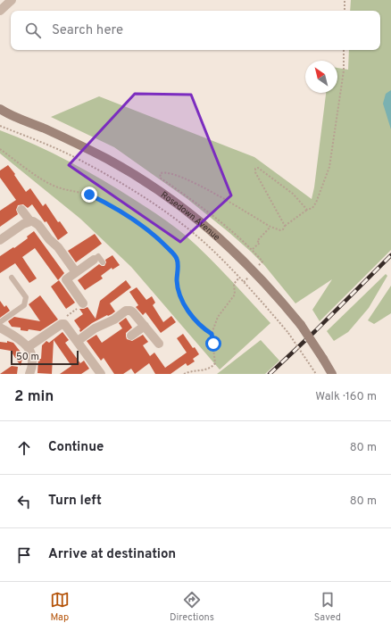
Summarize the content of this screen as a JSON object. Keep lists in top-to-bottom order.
{
  "streets": {
    "street": ["Rosedown Avenue"]
  },
  "scale_bar": "50 m",
  "north": "top left",
  "page": {
    "search": "Search here",
    "scale": "50 m",
    "heading": ["2 min", "Walk · 160 m"],
    "list": [
      ["Continue", "80 m"],
      ["Turn left", "80 m"],
      "Arrive at destination"
    ],
    "nav": ["Map", "Directions", "Saved"]
  }
}
